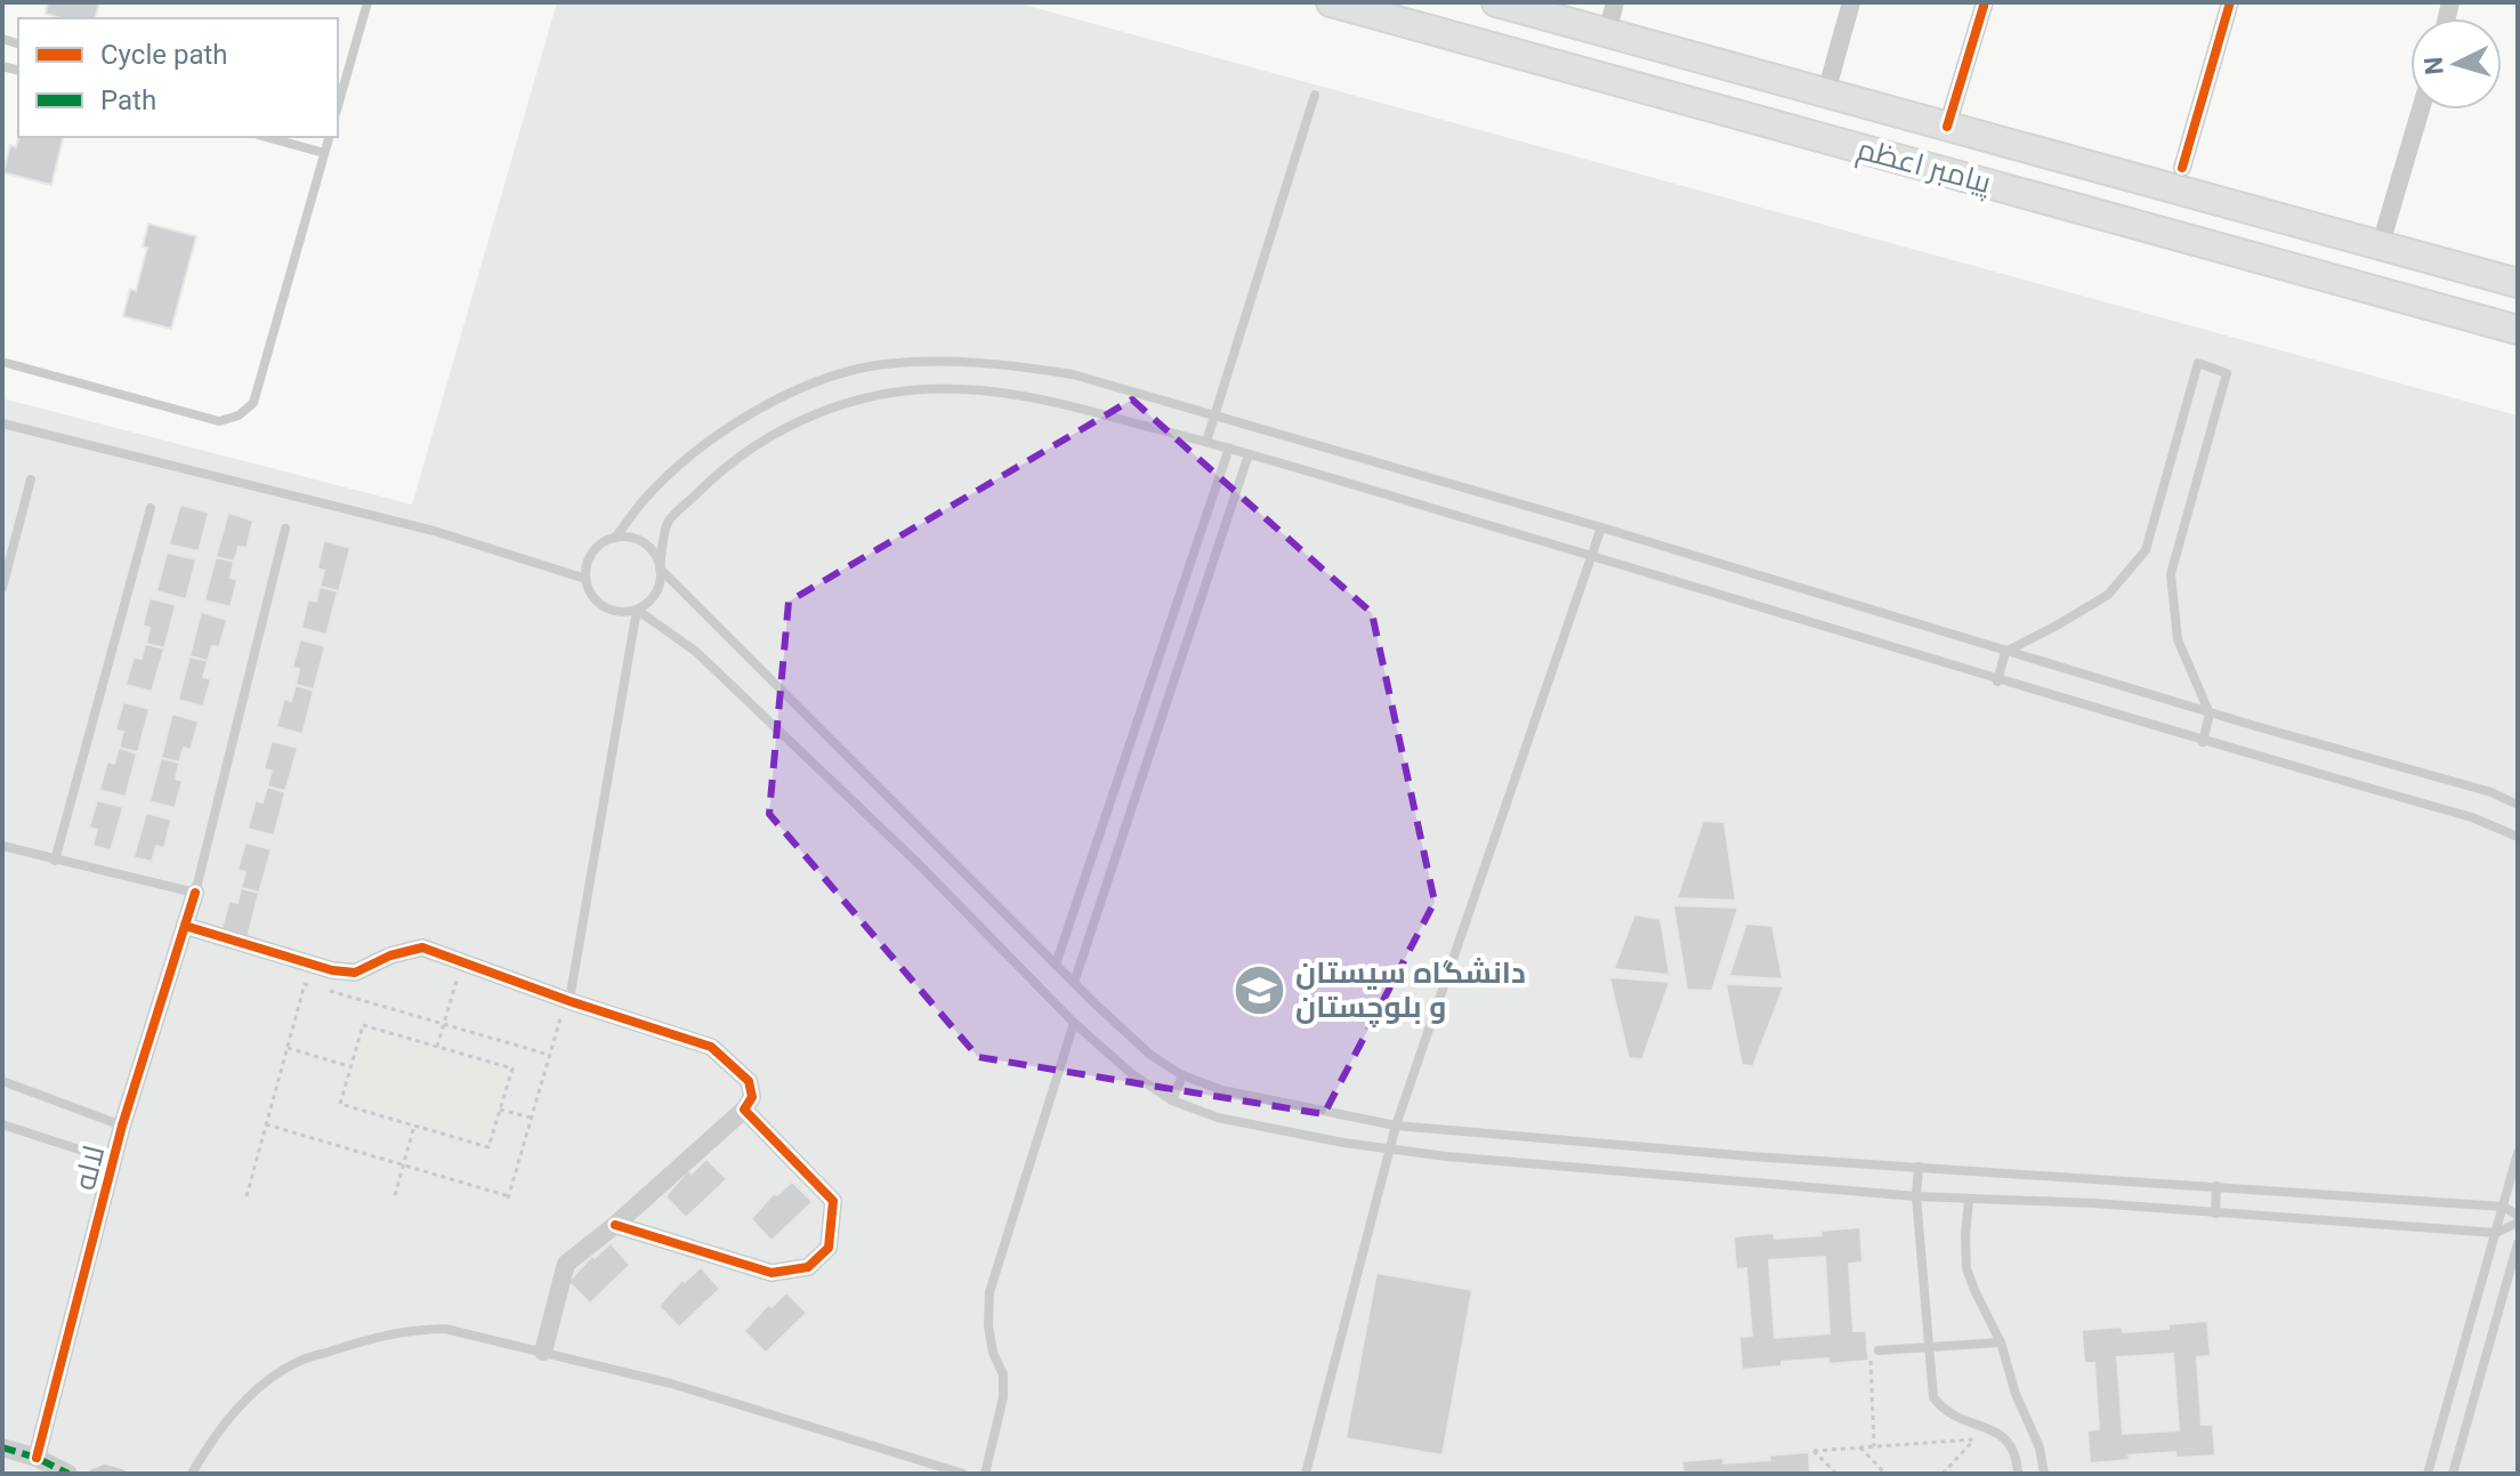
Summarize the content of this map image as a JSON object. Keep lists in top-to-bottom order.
{
  "streets": {
    "main road": ["پیامبر اعظم"],
    "street": ["لاله"]
  },
  "places": {
    "school or university": ["دانشگاه سیستان و بلوچستان"]
  },
  "legend": ["Cycle path", "Path"],
  "north": "left"
}
